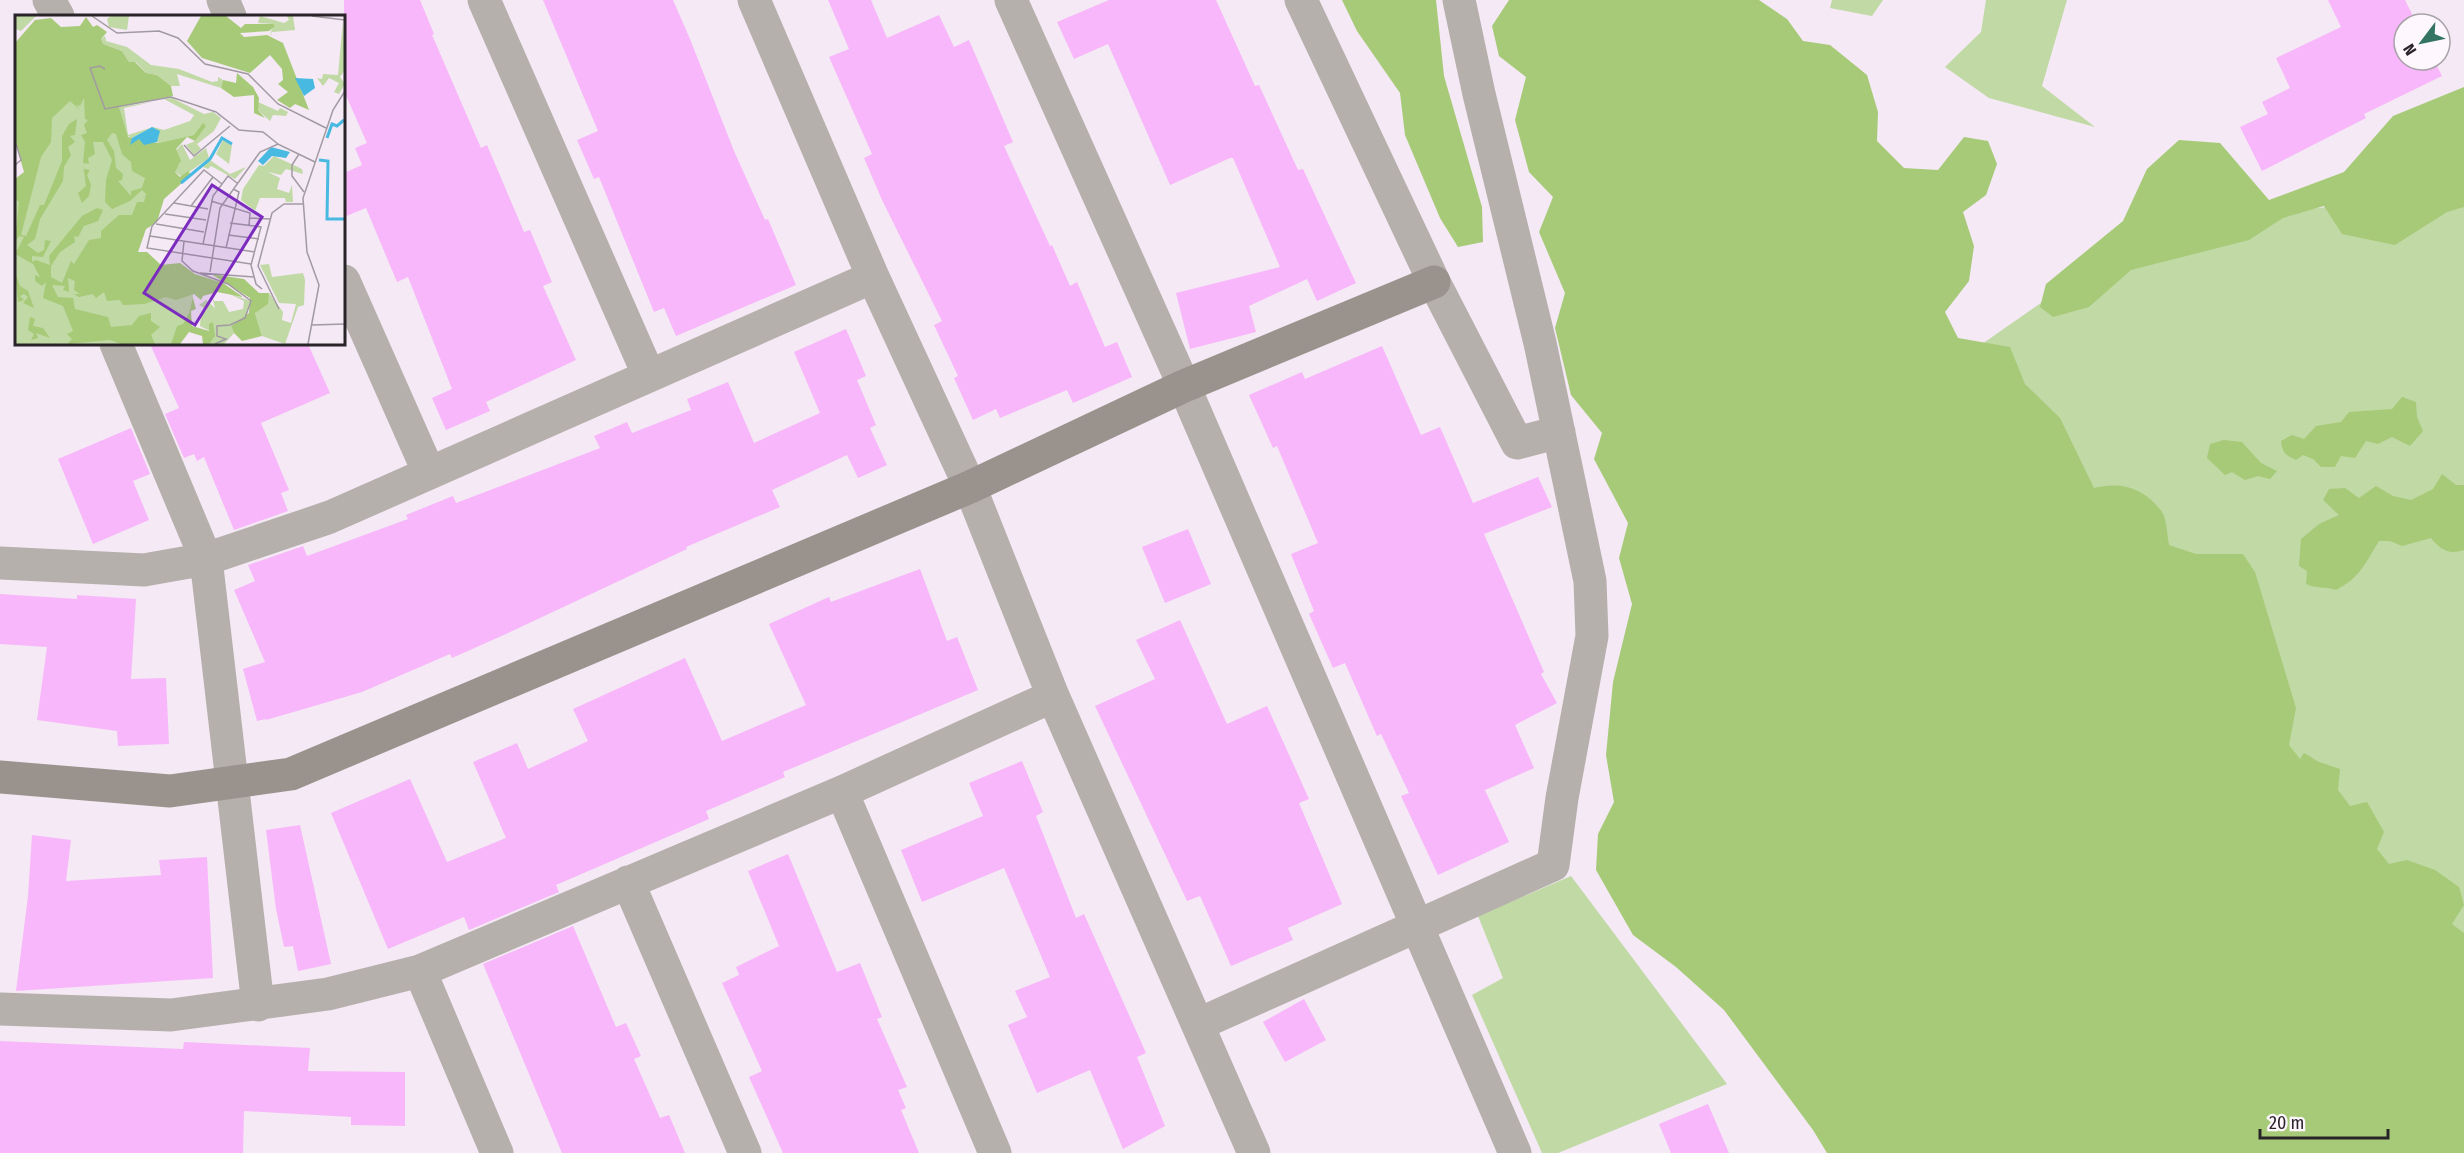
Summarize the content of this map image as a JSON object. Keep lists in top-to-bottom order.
{
  "scale_bar": "20 m",
  "north": "bottom left"
}
